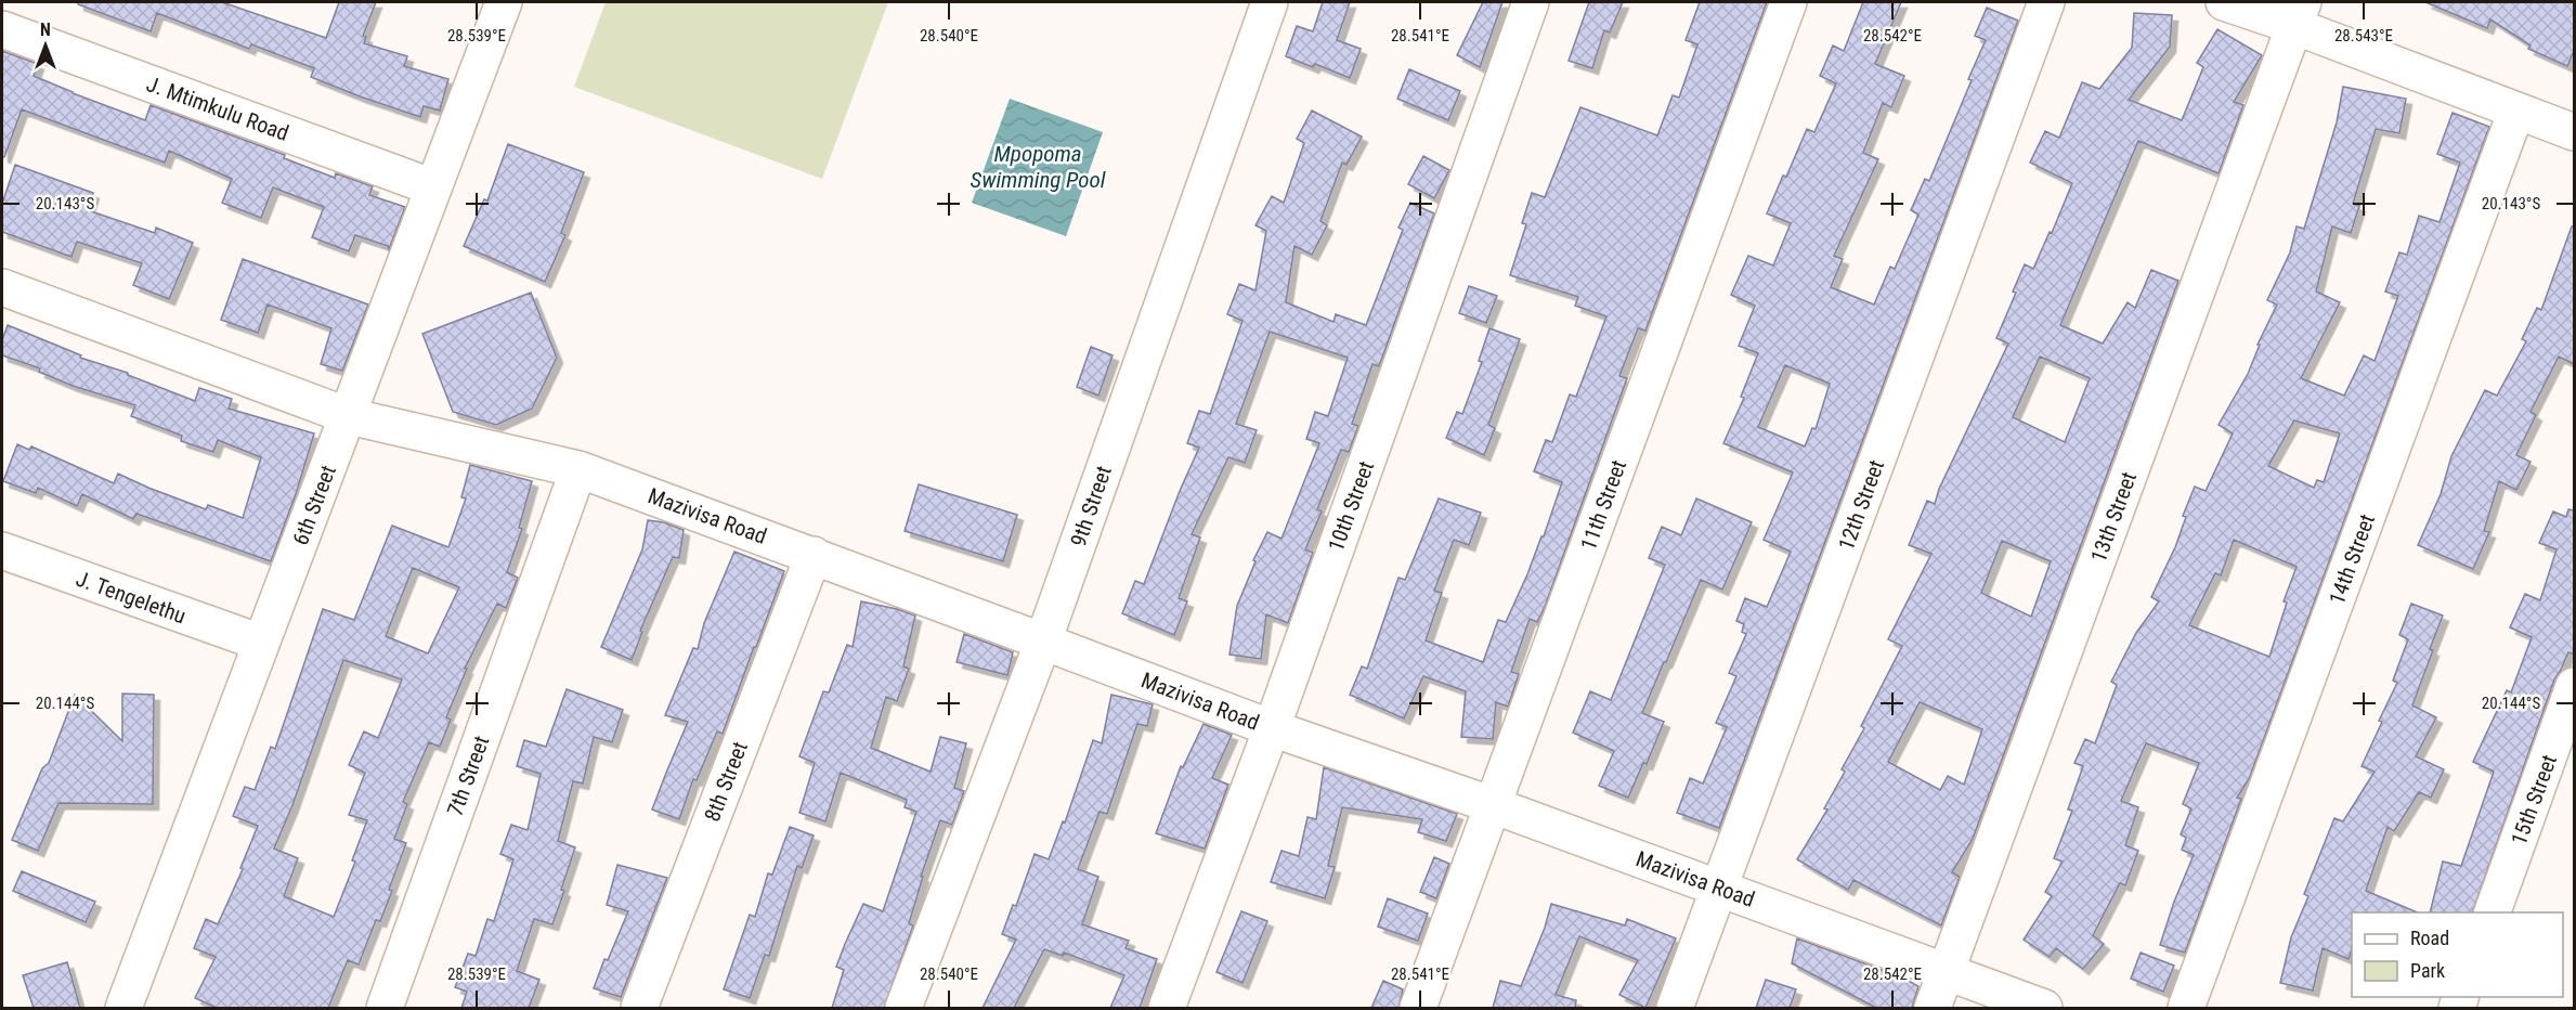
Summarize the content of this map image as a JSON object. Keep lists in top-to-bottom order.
{
  "streets": {
    "street": [
      "J. Mtimkulu Road",
      "6th Street",
      "11th Street",
      "12th Street",
      "9th Street",
      "10th Street",
      "Mazivisa Road",
      "13th Street",
      "14th Street",
      "J. Tengelethu",
      "7th Street",
      "8th Street",
      "15th Street"
    ]
  },
  "crossings": [
    ["J. Mtimkulu Road", "6th Street"],
    ["6th Street", "Mazivisa Road"],
    ["6th Street", "J. Tengelethu"],
    ["11th Street", "Mazivisa Road"],
    ["12th Street", "Mazivisa Road"],
    ["9th Street", "Mazivisa Road"],
    ["10th Street", "Mazivisa Road"],
    ["Mazivisa Road", "13th Street"],
    ["Mazivisa Road", "7th Street"],
    ["Mazivisa Road", "8th Street"]
  ],
  "water": ["Mpopoma Swimming Pool"],
  "legend": ["Road", "Park"],
  "north": "top",
  "coordinates": [
    "28.539°E",
    "28.540°E",
    "28.541°E",
    "28.542°E",
    "28.543°E",
    "20.143°S",
    "20.144°S"
  ]
}
